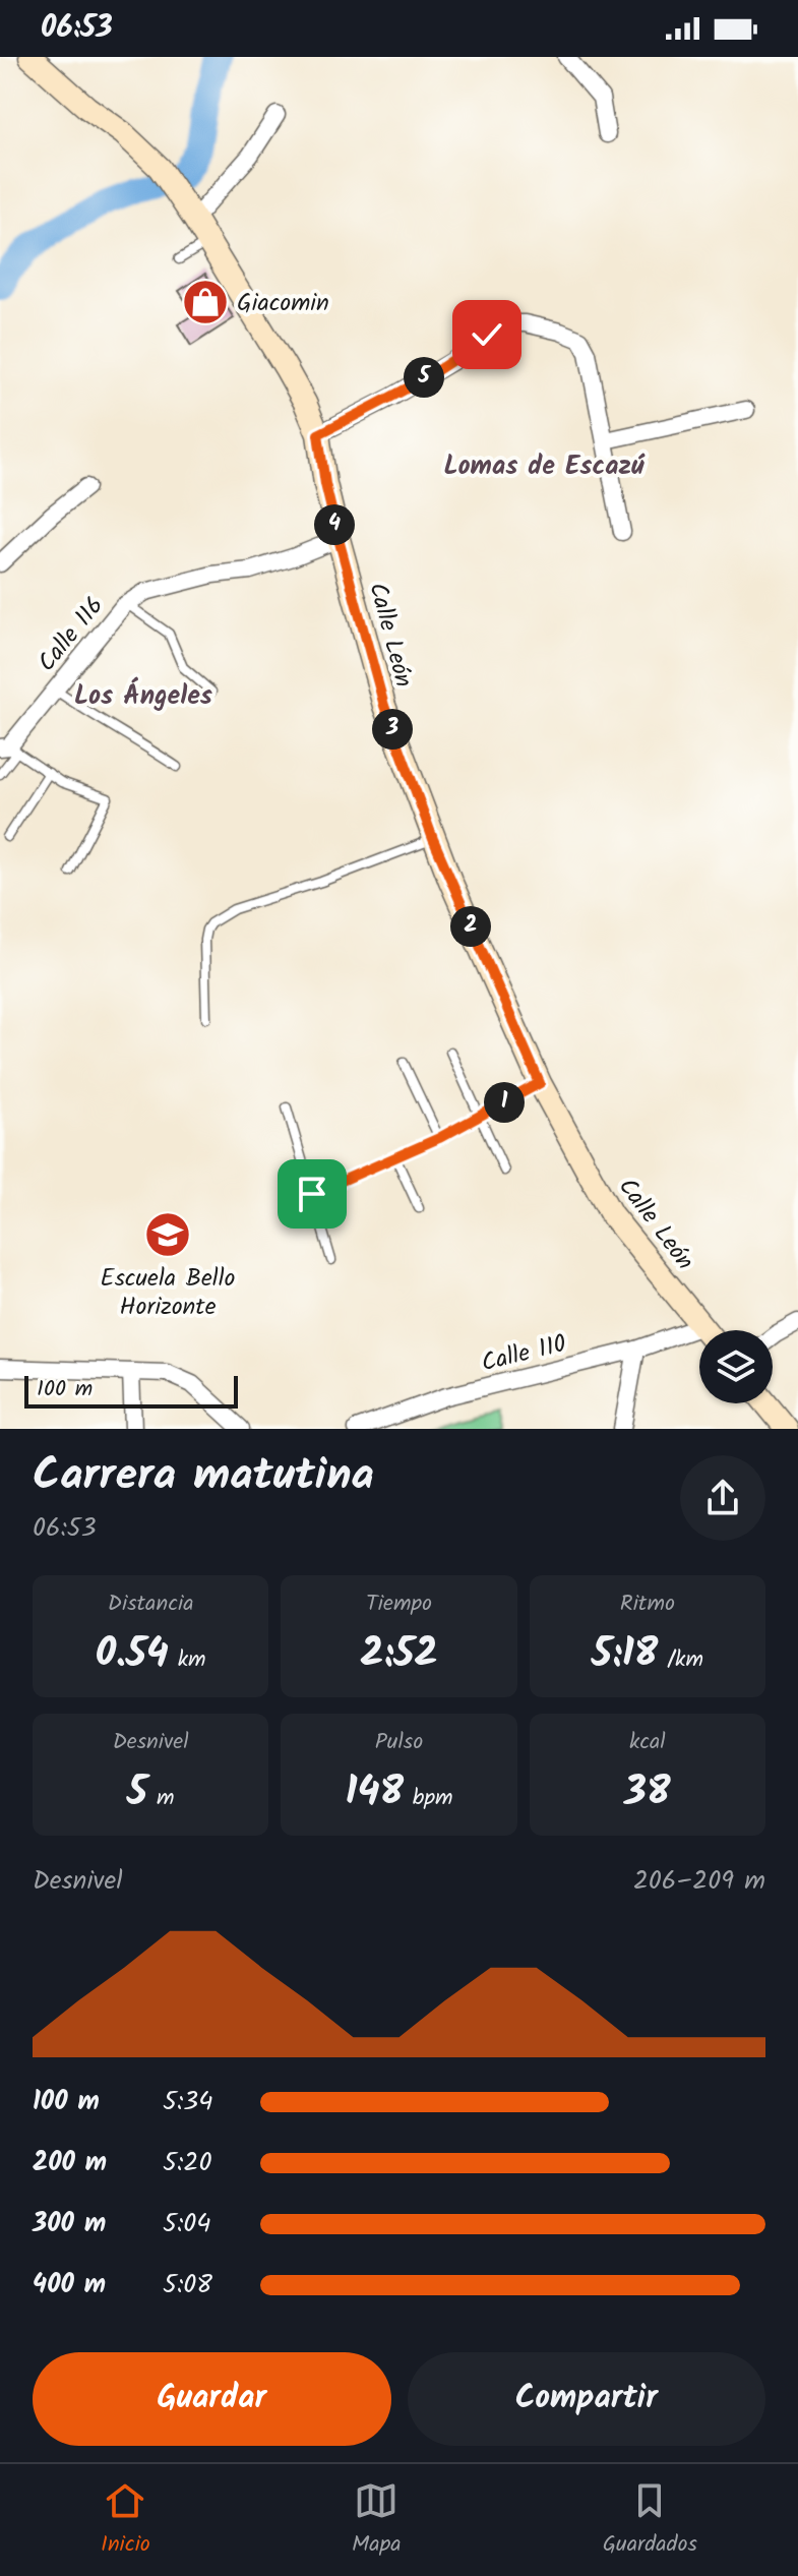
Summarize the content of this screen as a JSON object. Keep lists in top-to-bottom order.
{
  "streets": {
    "main road": ["Calle León"],
    "street": ["Calle 116", "Calle 110"]
  },
  "crossings": [
    ["Calle 116", "Calle León"],
    ["Calle León", "Calle 110"]
  ],
  "districts": ["Lomas de Escazú", "Los Ángeles"],
  "places": {
    "shop": ["Giacomin"],
    "school or university": ["Escuela Bello Horizonte"]
  },
  "scale_bar": "100 m",
  "page": {
    "status": "06:53",
    "pins": [
      "5",
      "4",
      "3",
      "2",
      "1"
    ],
    "scale": "100 m",
    "heading": ["Carrera matutina", "06:53"],
    "stats": [
      ["Distancia", "0.54 km"],
      ["Tiempo", "2:52"],
      ["Ritmo", "5:18 /km"],
      ["Desnivel", "5 m"],
      ["Pulso", "148 bpm"],
      ["kcal", "38"]
    ],
    "chart": ["Desnivel", "206–209 m"],
    "list": [
      {
        "name": "100 m",
        "note": "5:34"
      },
      {
        "name": "200 m",
        "note": "5:20"
      },
      {
        "name": "300 m",
        "note": "5:04"
      },
      {
        "name": "400 m",
        "note": "5:08"
      }
    ],
    "buttons": ["Guardar", "Compartir"],
    "tabs": ["Inicio", "Mapa", "Guardados"]
  }
}
